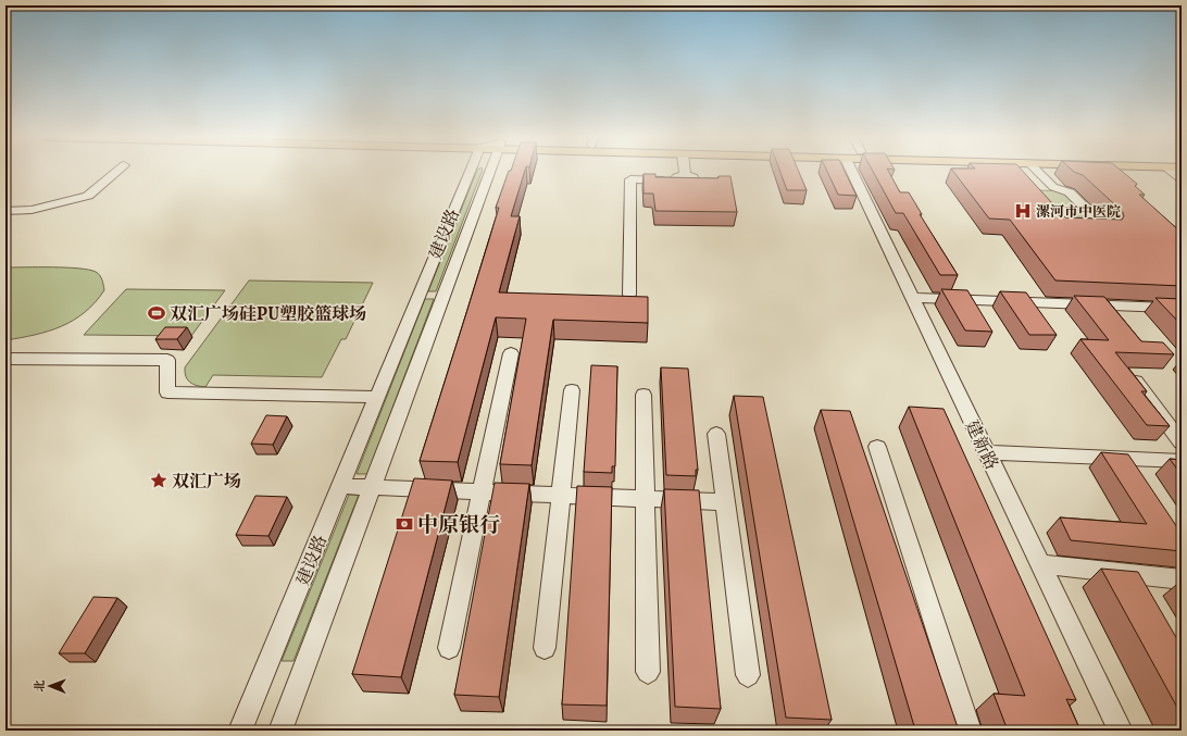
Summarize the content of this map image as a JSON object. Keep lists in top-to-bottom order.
{
  "streets": {
    "street": ["建设路", "建新路"]
  },
  "places": {
    "hospital": ["漯河市中医院"],
    "sports": ["双汇广场硅PU塑胶篮球场"],
    "place": ["双汇广场"],
    "bank": ["中原银行"]
  },
  "north": "left"
}
